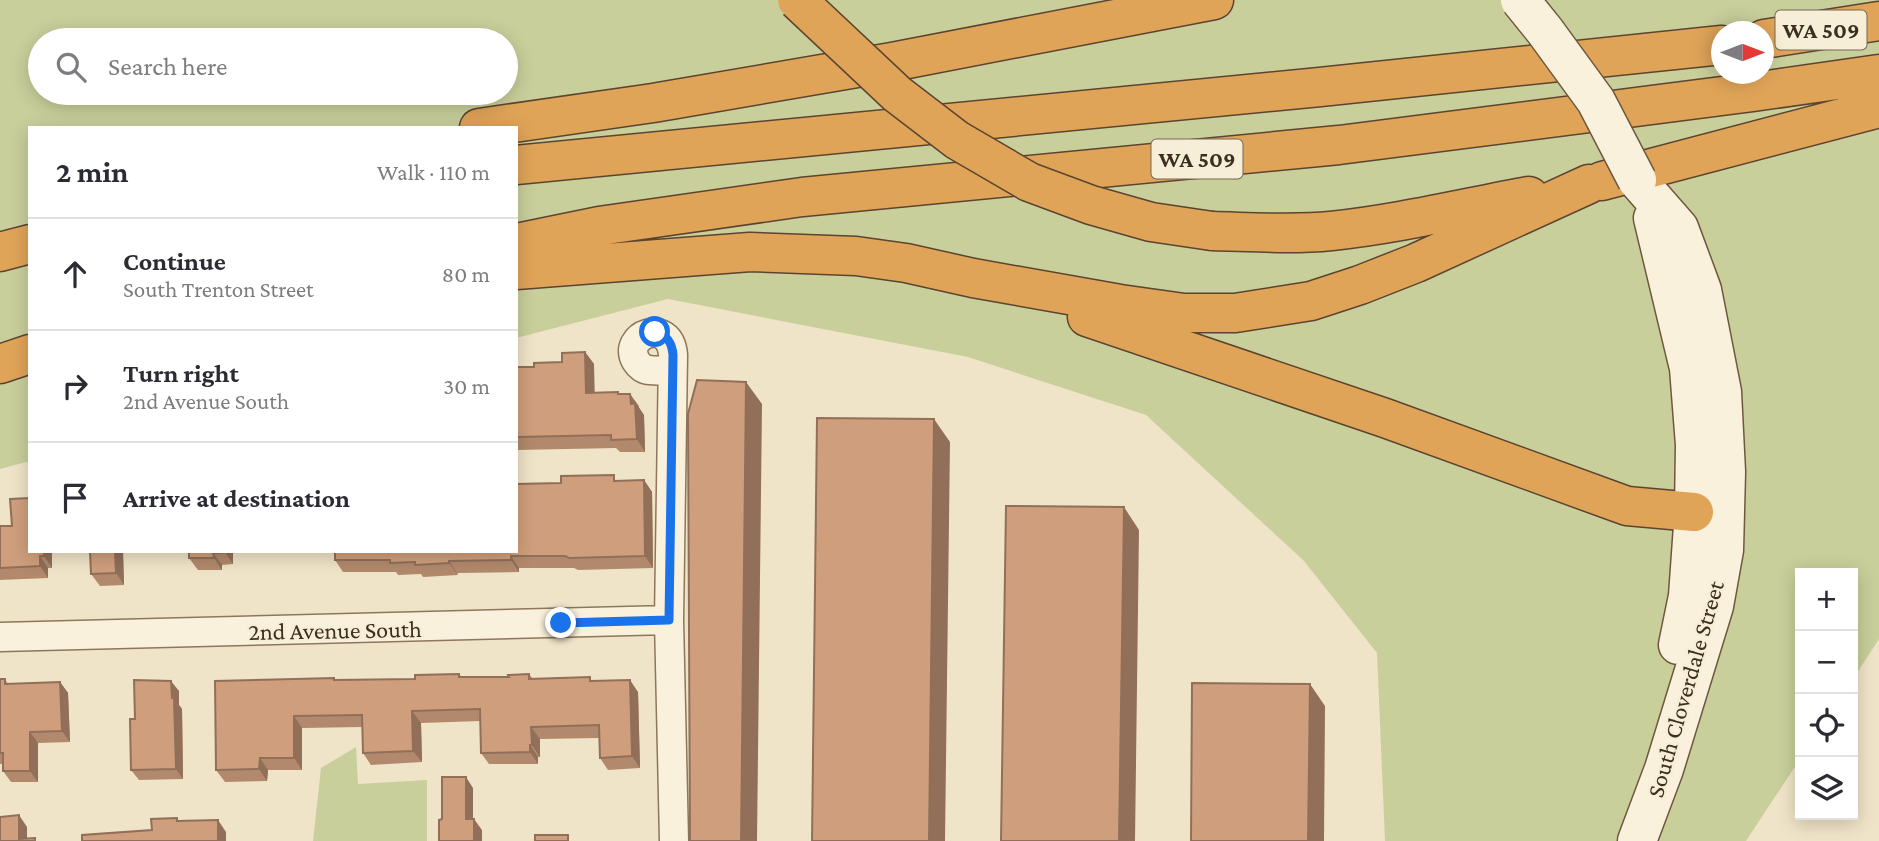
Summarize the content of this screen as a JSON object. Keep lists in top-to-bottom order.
{
  "streets": {
    "highway": ["WA 509"],
    "main road": ["South Cloverdale Street"],
    "street": ["2nd Avenue South"]
  },
  "north": "right",
  "page": {
    "search": "Search here",
    "heading": ["2 min", "Walk · 110 m"],
    "list": [
      ["Continue", "South Trenton Street", "80 m"],
      ["Turn right", "2nd Avenue South", "30 m"],
      "Arrive at destination"
    ],
    "map_buttons": ["+", "−"]
  }
}
